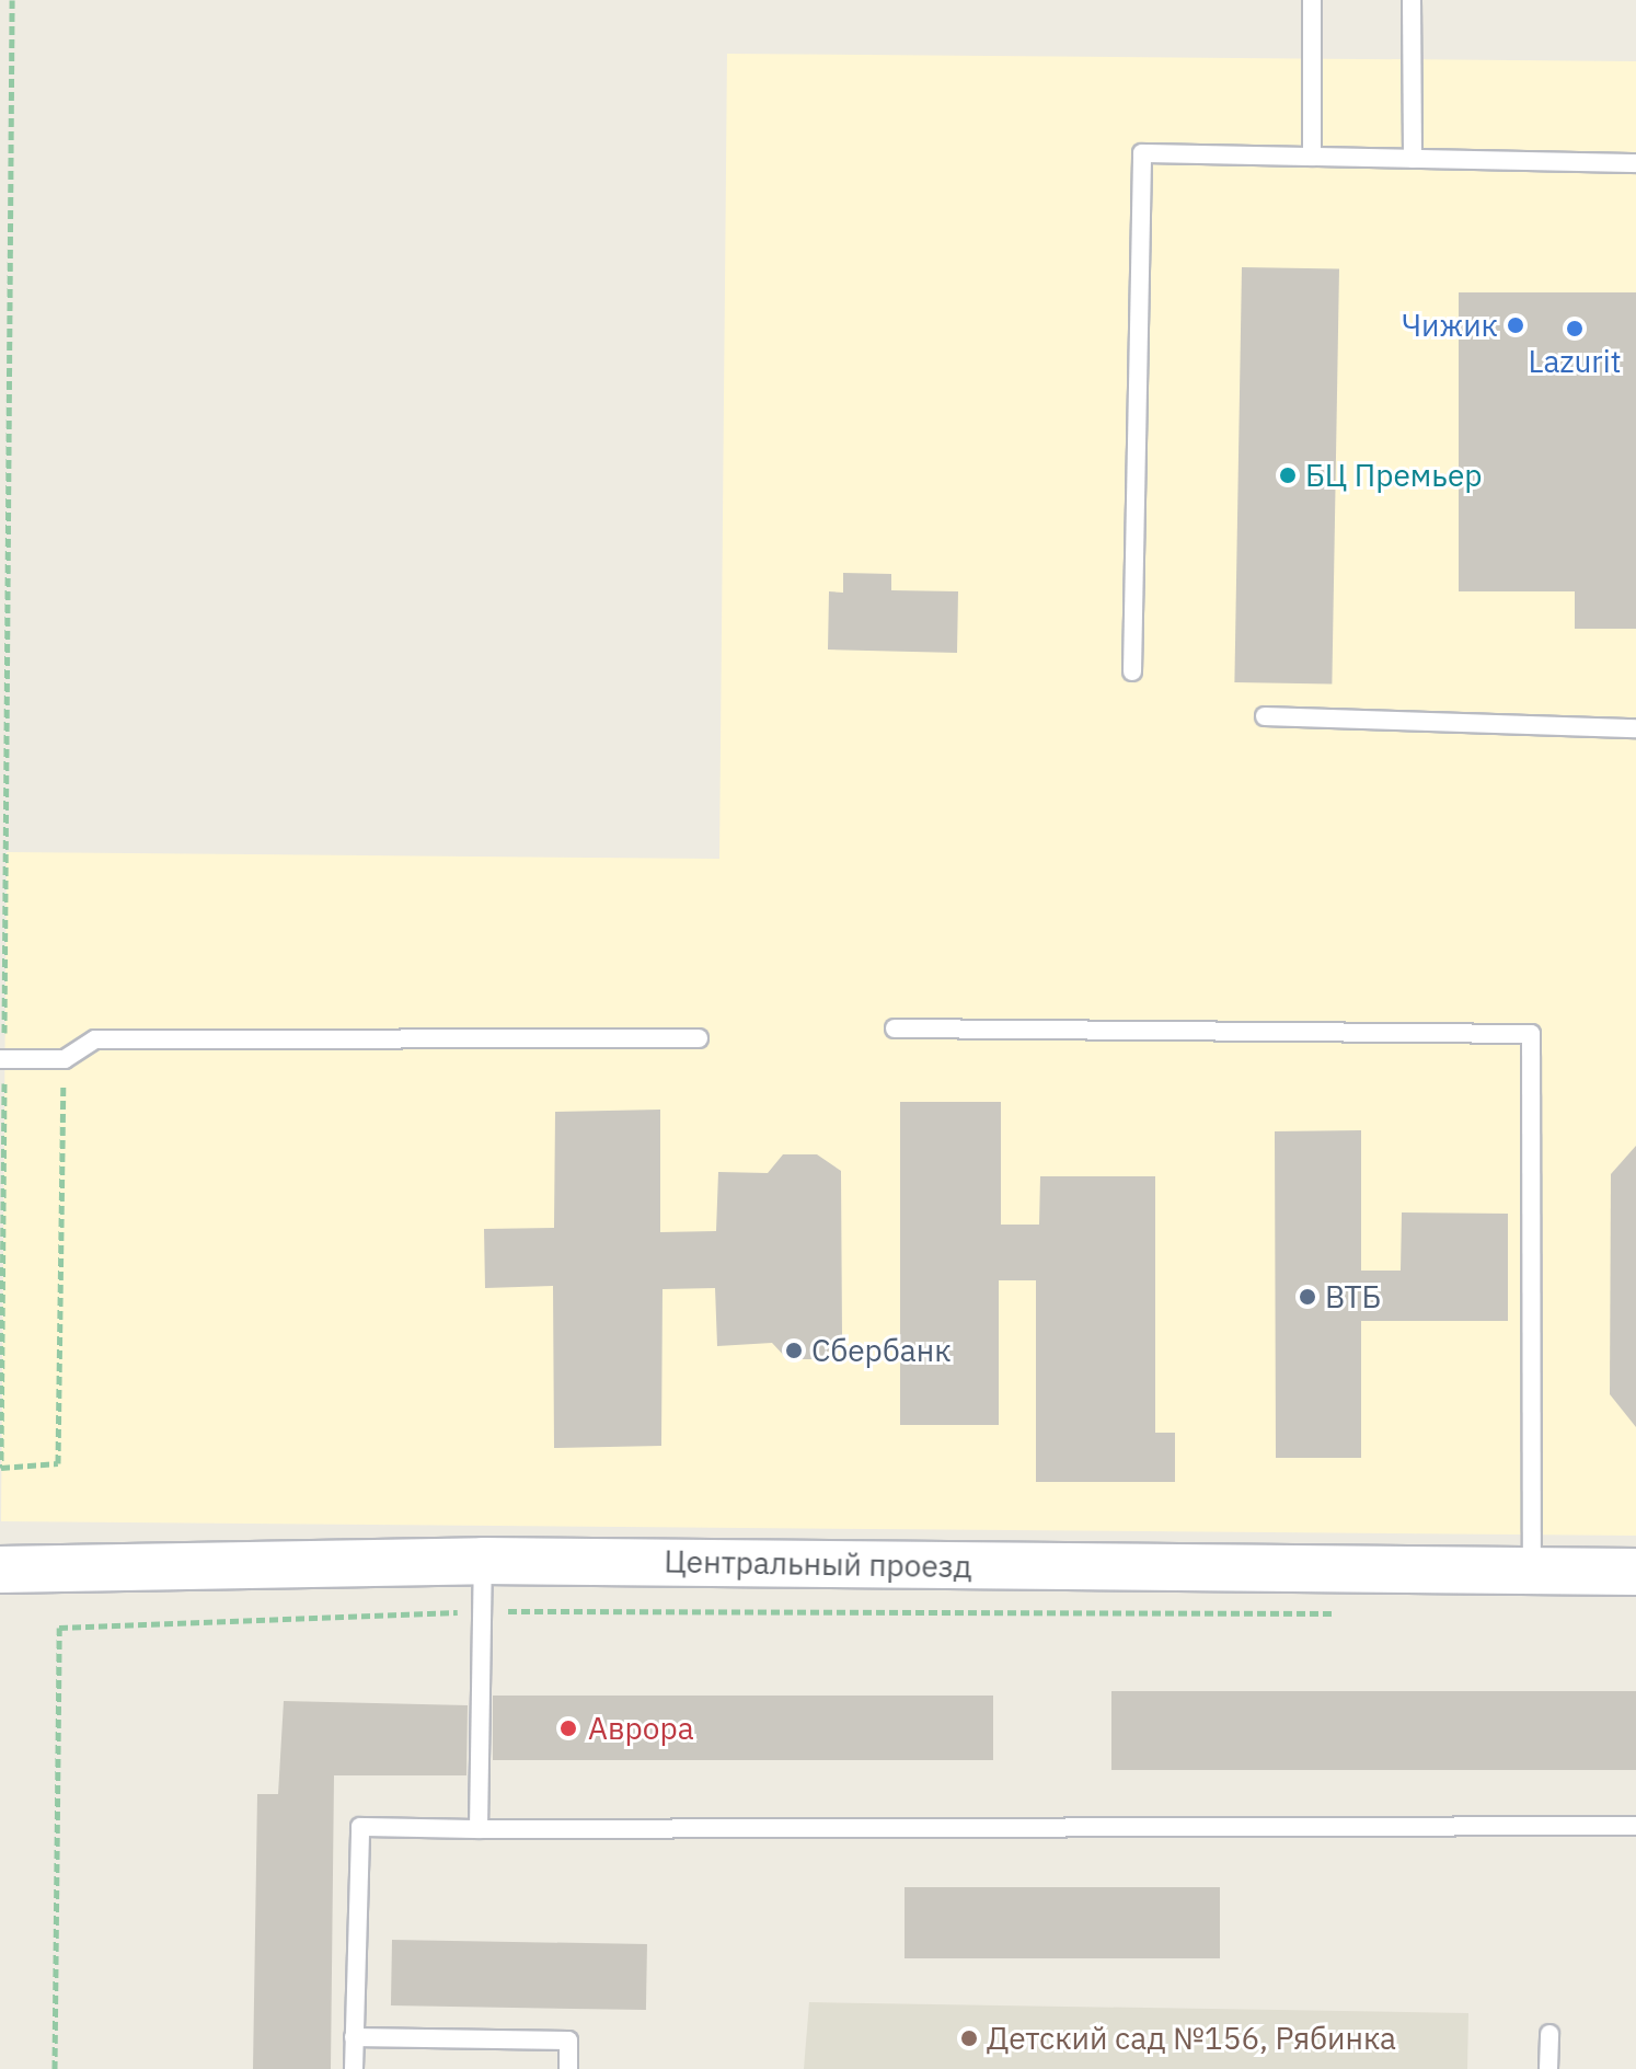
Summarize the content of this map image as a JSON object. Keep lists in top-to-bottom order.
{
  "streets": {
    "street": ["Центральный проезд"]
  },
  "places": [
    "Чижик",
    "Lazurit",
    "БЦ Премьер",
    "ВТБ",
    "Сбербанк",
    "Аврора",
    "Детский сад №156, Рябинка"
  ]
}
